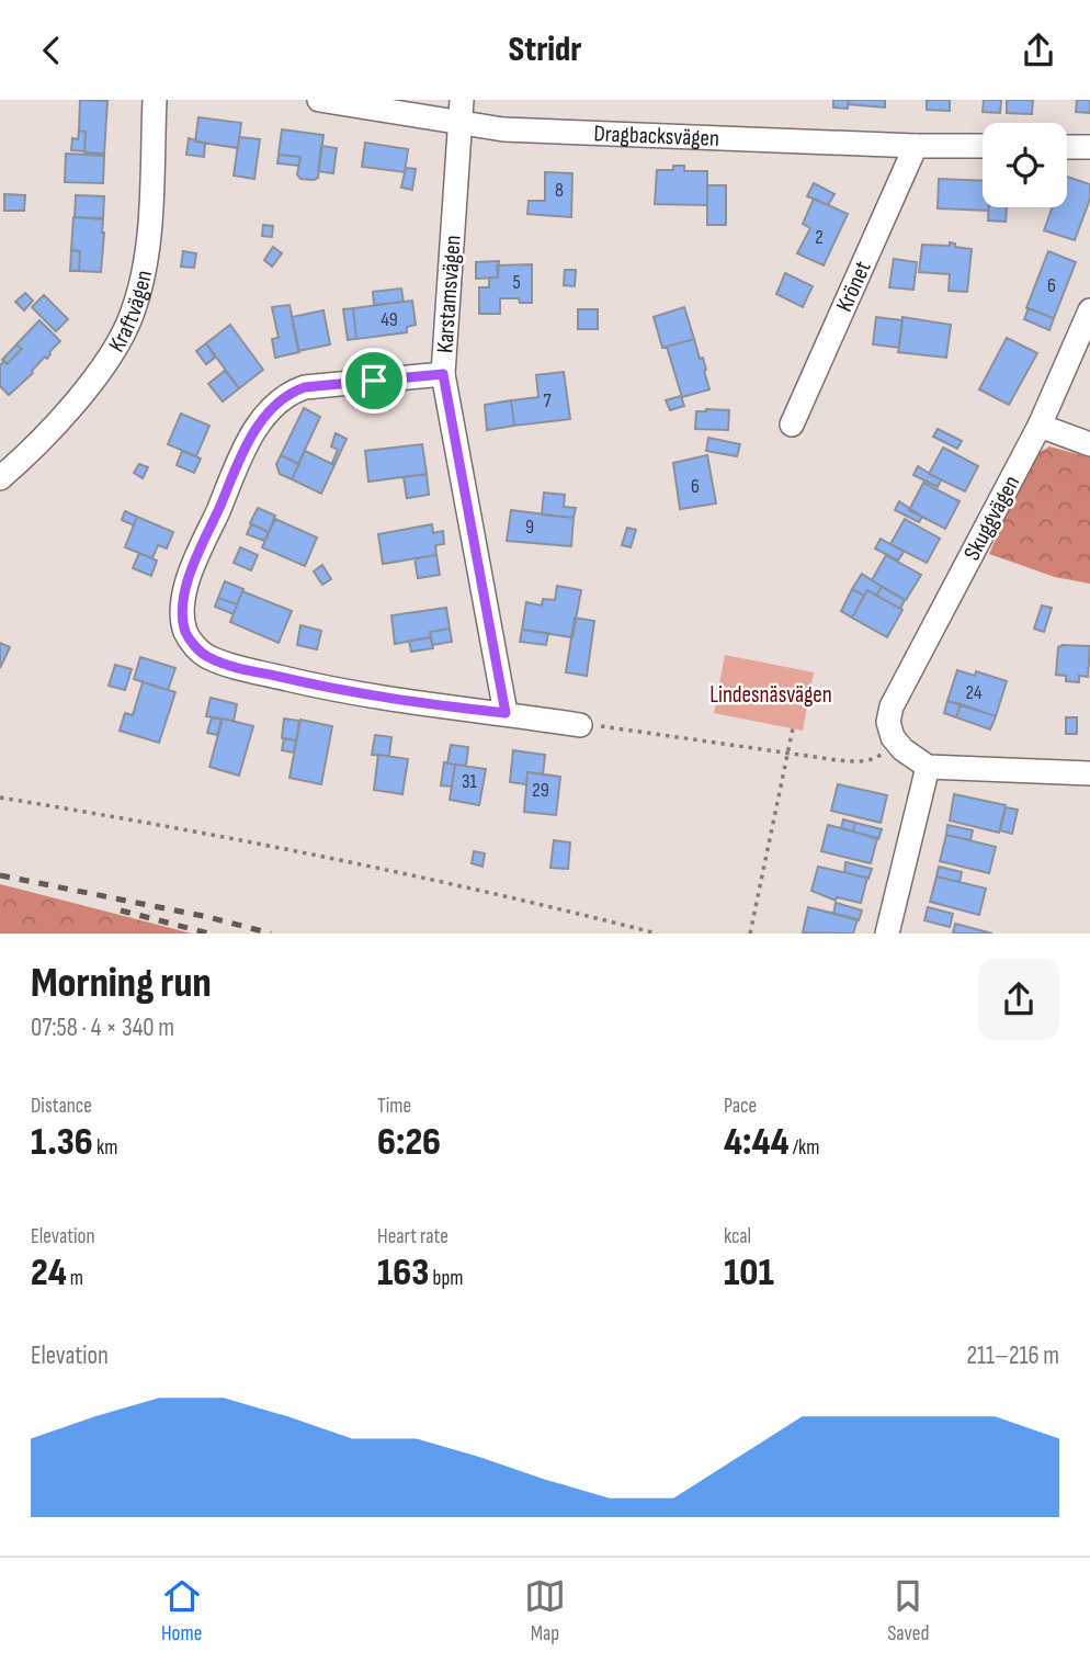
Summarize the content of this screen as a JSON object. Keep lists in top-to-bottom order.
{
  "streets": {
    "street": [
      "Dragbacksvägen",
      "Krönet",
      "Karstamsvägen",
      "Kraftvägen",
      "Skuggvägen"
    ]
  },
  "crossings": [
    ["Dragbacksvägen", "Krönet"],
    ["Dragbacksvägen", "Karstamsvägen"]
  ],
  "parks": ["Lindesnäsvägen"],
  "house_numbers": [
    "8",
    "2",
    "5",
    "6",
    "49",
    "7",
    "6",
    "9",
    "24",
    "31",
    "29"
  ],
  "page": {
    "header": "Stridr",
    "heading": ["Morning run", "07:58 · 4 × 340 m"],
    "stats": [
      ["Distance", "1.36 km"],
      ["Time", "6:26"],
      ["Pace", "4:44 /km"],
      ["Elevation", "24 m"],
      ["Heart rate", "163 bpm"],
      ["kcal", "101"]
    ],
    "chart": ["Elevation", "211–216 m"],
    "tabs": ["Home", "Map", "Saved"]
  }
}
